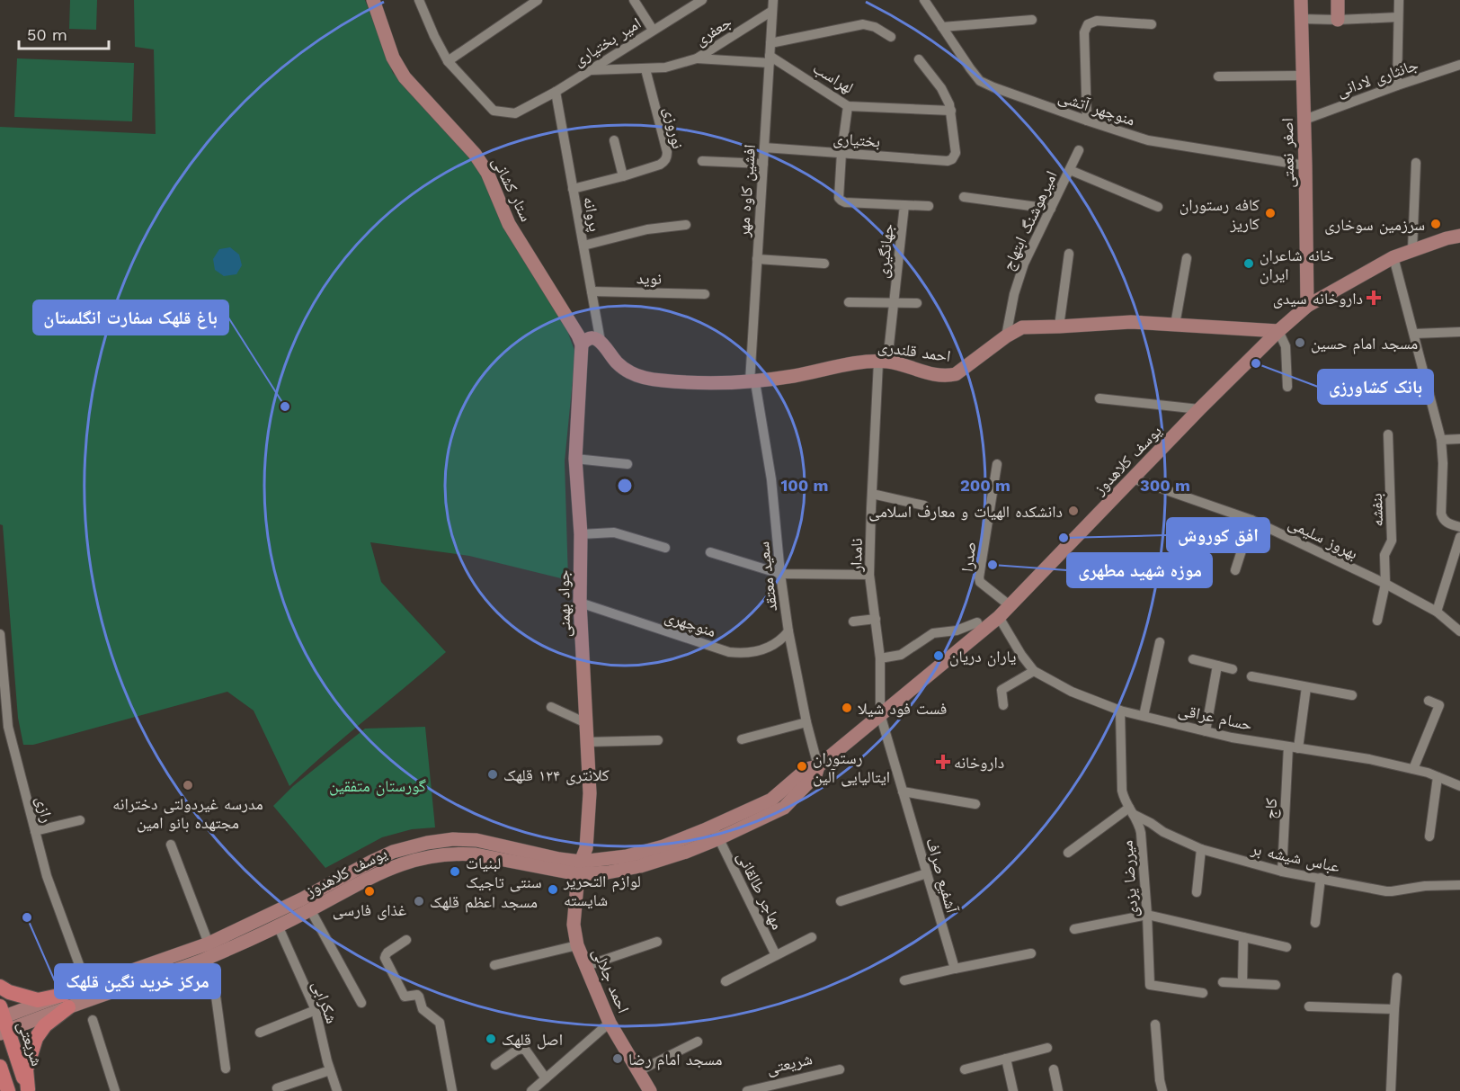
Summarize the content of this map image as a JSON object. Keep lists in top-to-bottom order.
{
  "streets": {
    "main road": [
      "اصغر نعمتی",
      "ستار کشانی",
      "احمد قلندری",
      "یوسف کلاهدوز",
      "جواد بهمنی",
      "احمد جلالی",
      "شریعتی"
    ],
    "street": [
      "جعفری",
      "امیر بختیاری",
      "لهراسب",
      "جانثاری لادانی",
      "منوچهر آتشی",
      "نوروزی",
      "بختیاری",
      "افشین کاوه مهر",
      "پروانه",
      "امیرهوشنگ ابتهاج",
      "جهانگیری",
      "نوید",
      "بنفشه",
      "بهروز سلیمی",
      "نامدار",
      "صدرا",
      "سعید معتقد",
      "منوچهری",
      "حسام عراقی",
      "کاج",
      "رازی",
      "عباس شیشه بر",
      "آشفیع صراف",
      "میررضا یزدی",
      "مهاجر طالقانی",
      "شکرابی"
    ]
  },
  "crossings": [
    ["جعفری", "امیر بختیاری"],
    ["جعفری", "لهراسب"],
    ["جعفری", "نوروزی"],
    ["جعفری", "افشین کاوه مهر"],
    ["امیر بختیاری", "پروانه"],
    ["لهراسب", "بختیاری"],
    ["لهراسب", "افشین کاوه مهر"],
    ["لهراسب", "جهانگیری"],
    ["جانثاری لادانی", "اصغر نعمتی"],
    ["منوچهر آتشی", "اصغر نعمتی"],
    ["نوروزی", "پروانه"],
    ["بختیاری", "افشین کاوه مهر"],
    ["بختیاری", "جهانگیری"],
    ["اصغر نعمتی", "یوسف کلاهدوز"],
    ["ستار کشانی", "جواد بهمنی"],
    ["افشین کاوه مهر", "احمد قلندری"],
    ["افشین کاوه مهر", "سعید معتقد"],
    ["پروانه", "نوید"],
    ["پروانه", "احمد قلندری"],
    ["امیرهوشنگ ابتهاج", "احمد قلندری"],
    ["جهانگیری", "احمد قلندری"],
    ["جهانگیری", "نامدار"],
    ["احمد قلندری", "یوسف کلاهدوز"],
    ["احمد قلندری", "نامدار"],
    ["احمد قلندری", "سعید معتقد"],
    ["یوسف کلاهدوز", "بهروز سلیمی"],
    ["یوسف کلاهدوز", "نامدار"],
    ["یوسف کلاهدوز", "صدرا"],
    ["یوسف کلاهدوز", "سعید معتقد"],
    ["یوسف کلاهدوز", "جواد بهمنی"],
    ["یوسف کلاهدوز", "حسام عراقی"],
    ["یوسف کلاهدوز", "رازی"],
    ["یوسف کلاهدوز", "آشفیع صراف"],
    ["یوسف کلاهدوز", "مهاجر طالقانی"],
    ["یوسف کلاهدوز", "احمد جلالی"],
    ["یوسف کلاهدوز", "شکرابی"],
    ["یوسف کلاهدوز", "شریعتی"],
    ["بنفشه", "بهروز سلیمی"],
    ["نامدار", "آشفیع صراف"],
    ["سعید معتقد", "منوچهری"],
    ["جواد بهمنی", "منوچهری"],
    ["جواد بهمنی", "احمد جلالی"],
    ["حسام عراقی", "کاج"],
    ["حسام عراقی", "میررضا یزدی"],
    ["کاج", "عباس شیشه بر"],
    ["عباس شیشه بر", "میررضا یزدی"]
  ],
  "parks": ["گورستان متفقین"],
  "places": {
    "other": [
      "کافه رستوران کاریز",
      "سرزمين سوخاری",
      "خانه شاعران ایران",
      "مسجد امام حسین",
      "بانک کشاورزی",
      "باغ قلهک سفارت انگلستان",
      "دانشکده الهیات و معارف اسلامی",
      "افق کوروش",
      "موزه شهید مطهری",
      "یاران دریان",
      "فست فود شیلا",
      "رستوران ایتالیایی آلین",
      "کلانتری ۱۲۴ قلهک",
      "مدرسه غیردولتی دخترانه مجتهده بانو امین",
      "لبنیات سنتی تاجیک",
      "لوازم التحریر شایسته",
      "غذای فارسی",
      "مسجد اعظم قلهک",
      "مرکز خرید نگین قلهک",
      "اصل قلهک",
      "مسجد امام رضا"
    ],
    "health": ["داروخانه سیدی", "داروخانه"]
  },
  "scale_bar": "50 m",
  "rings": ["100 m", "200 m", "300 m"]
}
